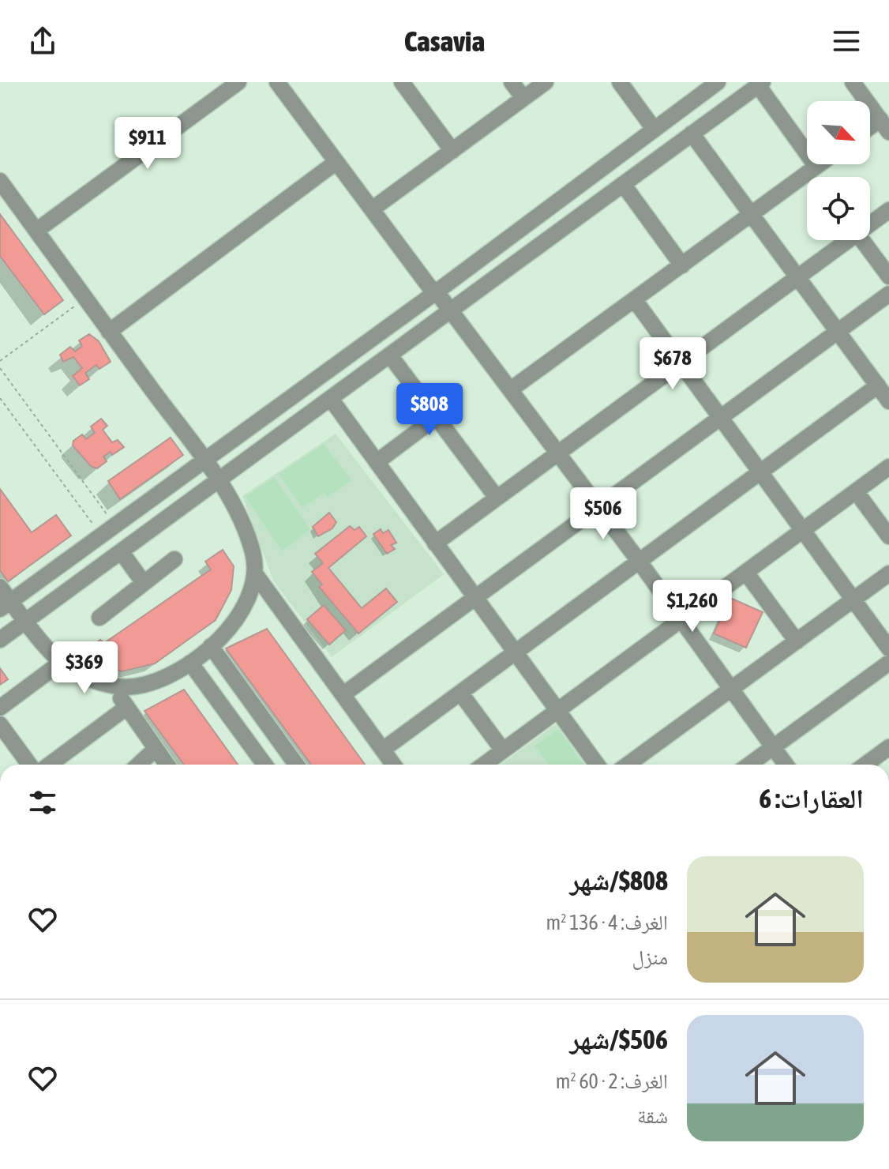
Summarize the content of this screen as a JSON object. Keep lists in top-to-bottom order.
{
  "north": "bottom right",
  "page": {
    "header": "Casavia",
    "price": [
      "$911",
      "$678",
      "$808",
      "$506",
      "$1,260",
      "$369"
    ],
    "heading": "العقارات: 6",
    "list": [
      {
        "name": "$808/شهر",
        "note": "الغرف: 4 · 136 m² · منزل"
      },
      {
        "name": "$506/شهر",
        "note": "الغرف: 2 · 60 m² · شقة"
      }
    ]
  }
}
